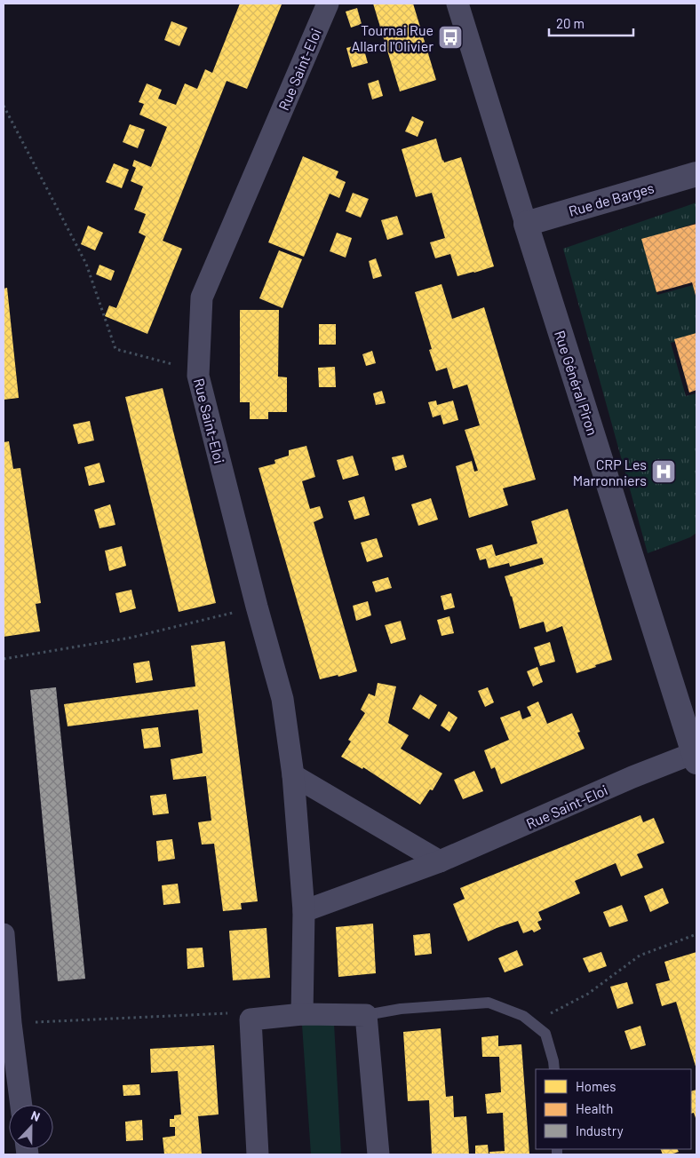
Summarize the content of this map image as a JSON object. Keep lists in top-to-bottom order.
{
  "streets": {
    "street": ["Rue Saint-Eloi", "Rue de Barges", "Rue Général Piron"]
  },
  "crossings": [
    ["Rue Saint-Eloi", "Rue Général Piron"],
    ["Rue de Barges", "Rue Général Piron"]
  ],
  "places": {
    "bus stop": ["Tournai Rue Allard l'Olivier"],
    "hospital": ["CRP Les Marronniers"]
  },
  "legend": ["Homes", "Health", "Industry"],
  "scale_bar": "20 m",
  "north": "top"
}
